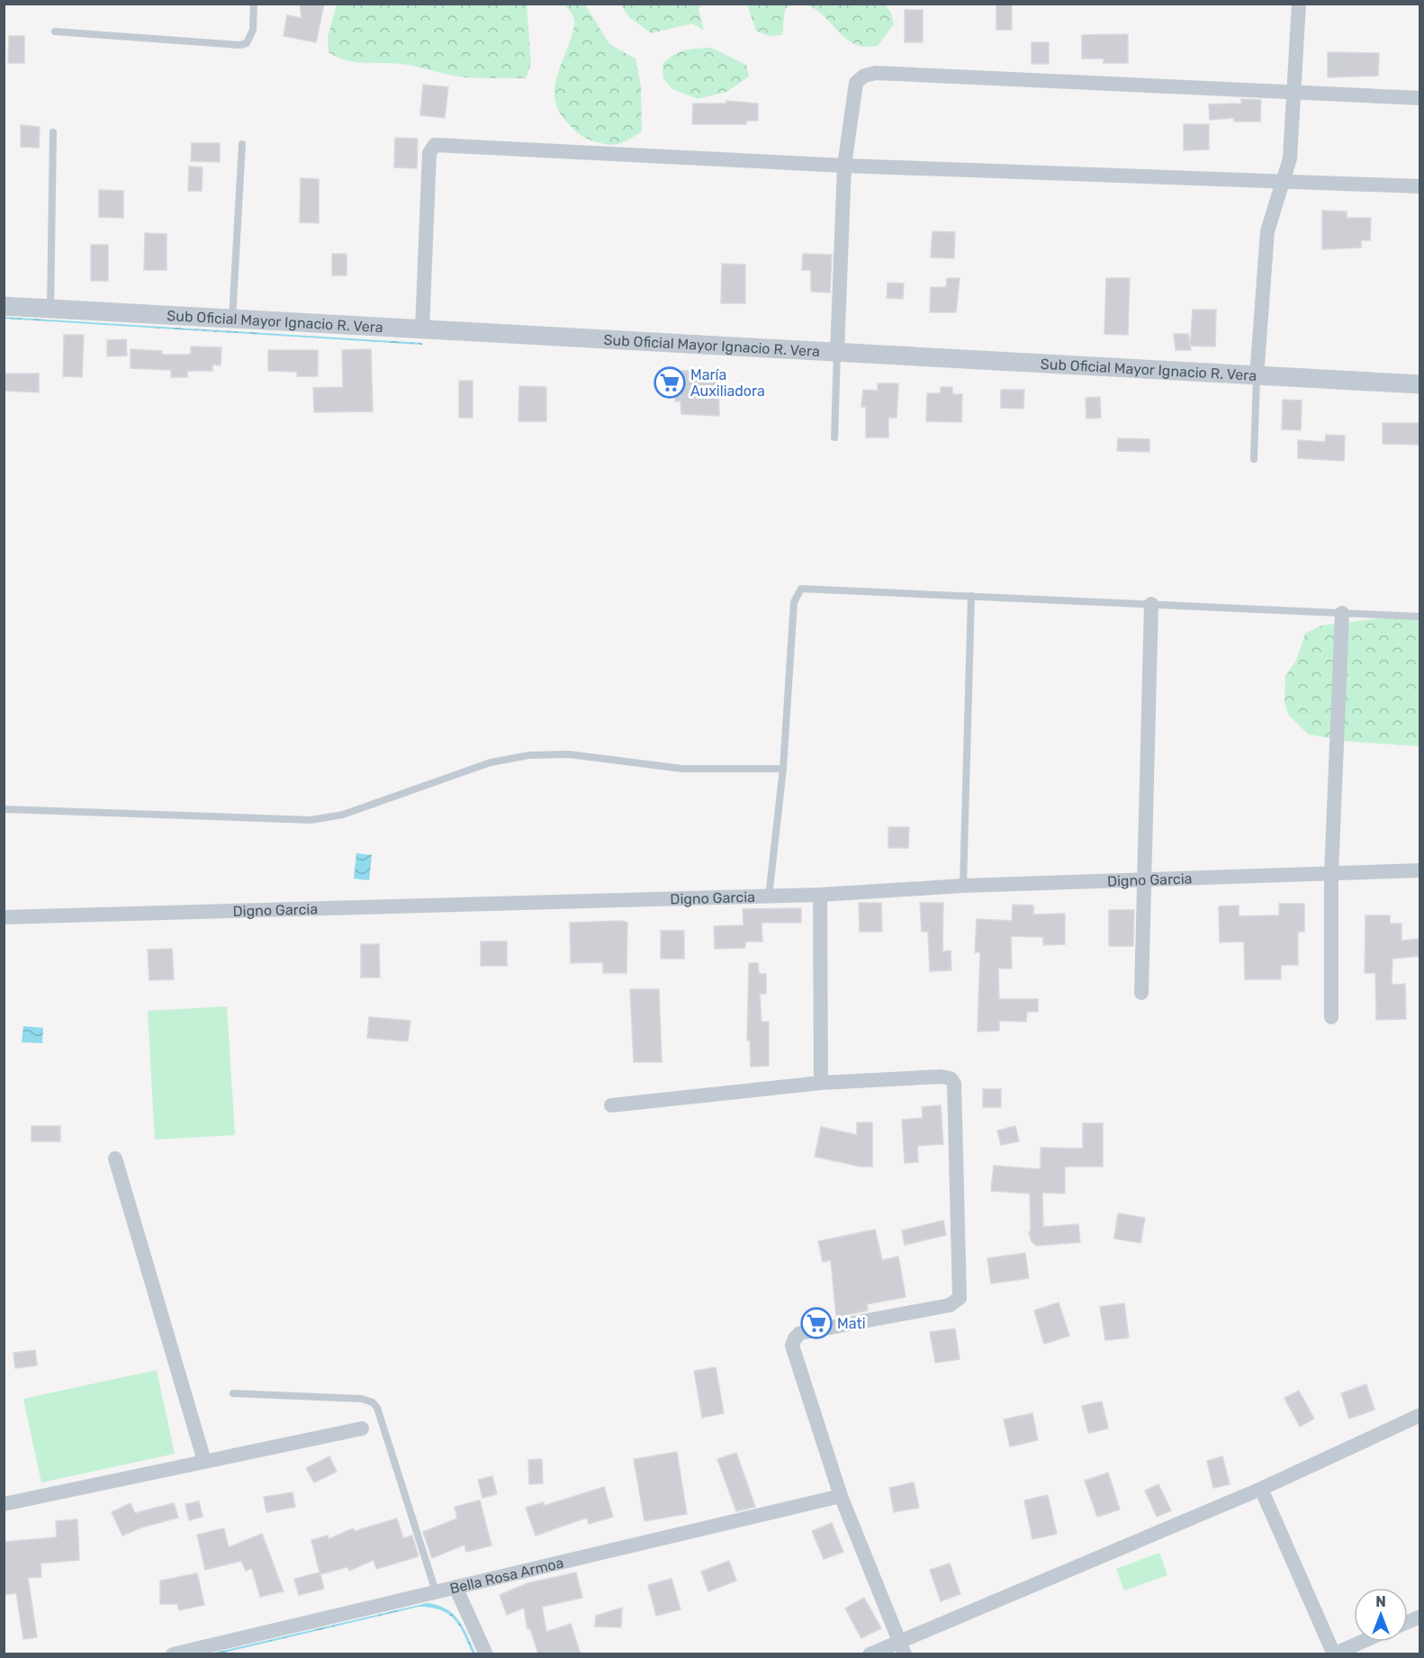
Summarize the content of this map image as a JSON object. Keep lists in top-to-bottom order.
{
  "streets": {
    "street": ["Sub Oficial Mayor Ignacio R. Vera", "Digno Garcia", "Bella Rosa Armoa"]
  },
  "places": {
    "supermarket": ["María Auxiliadora", "Mati"]
  },
  "north": "top"
}
